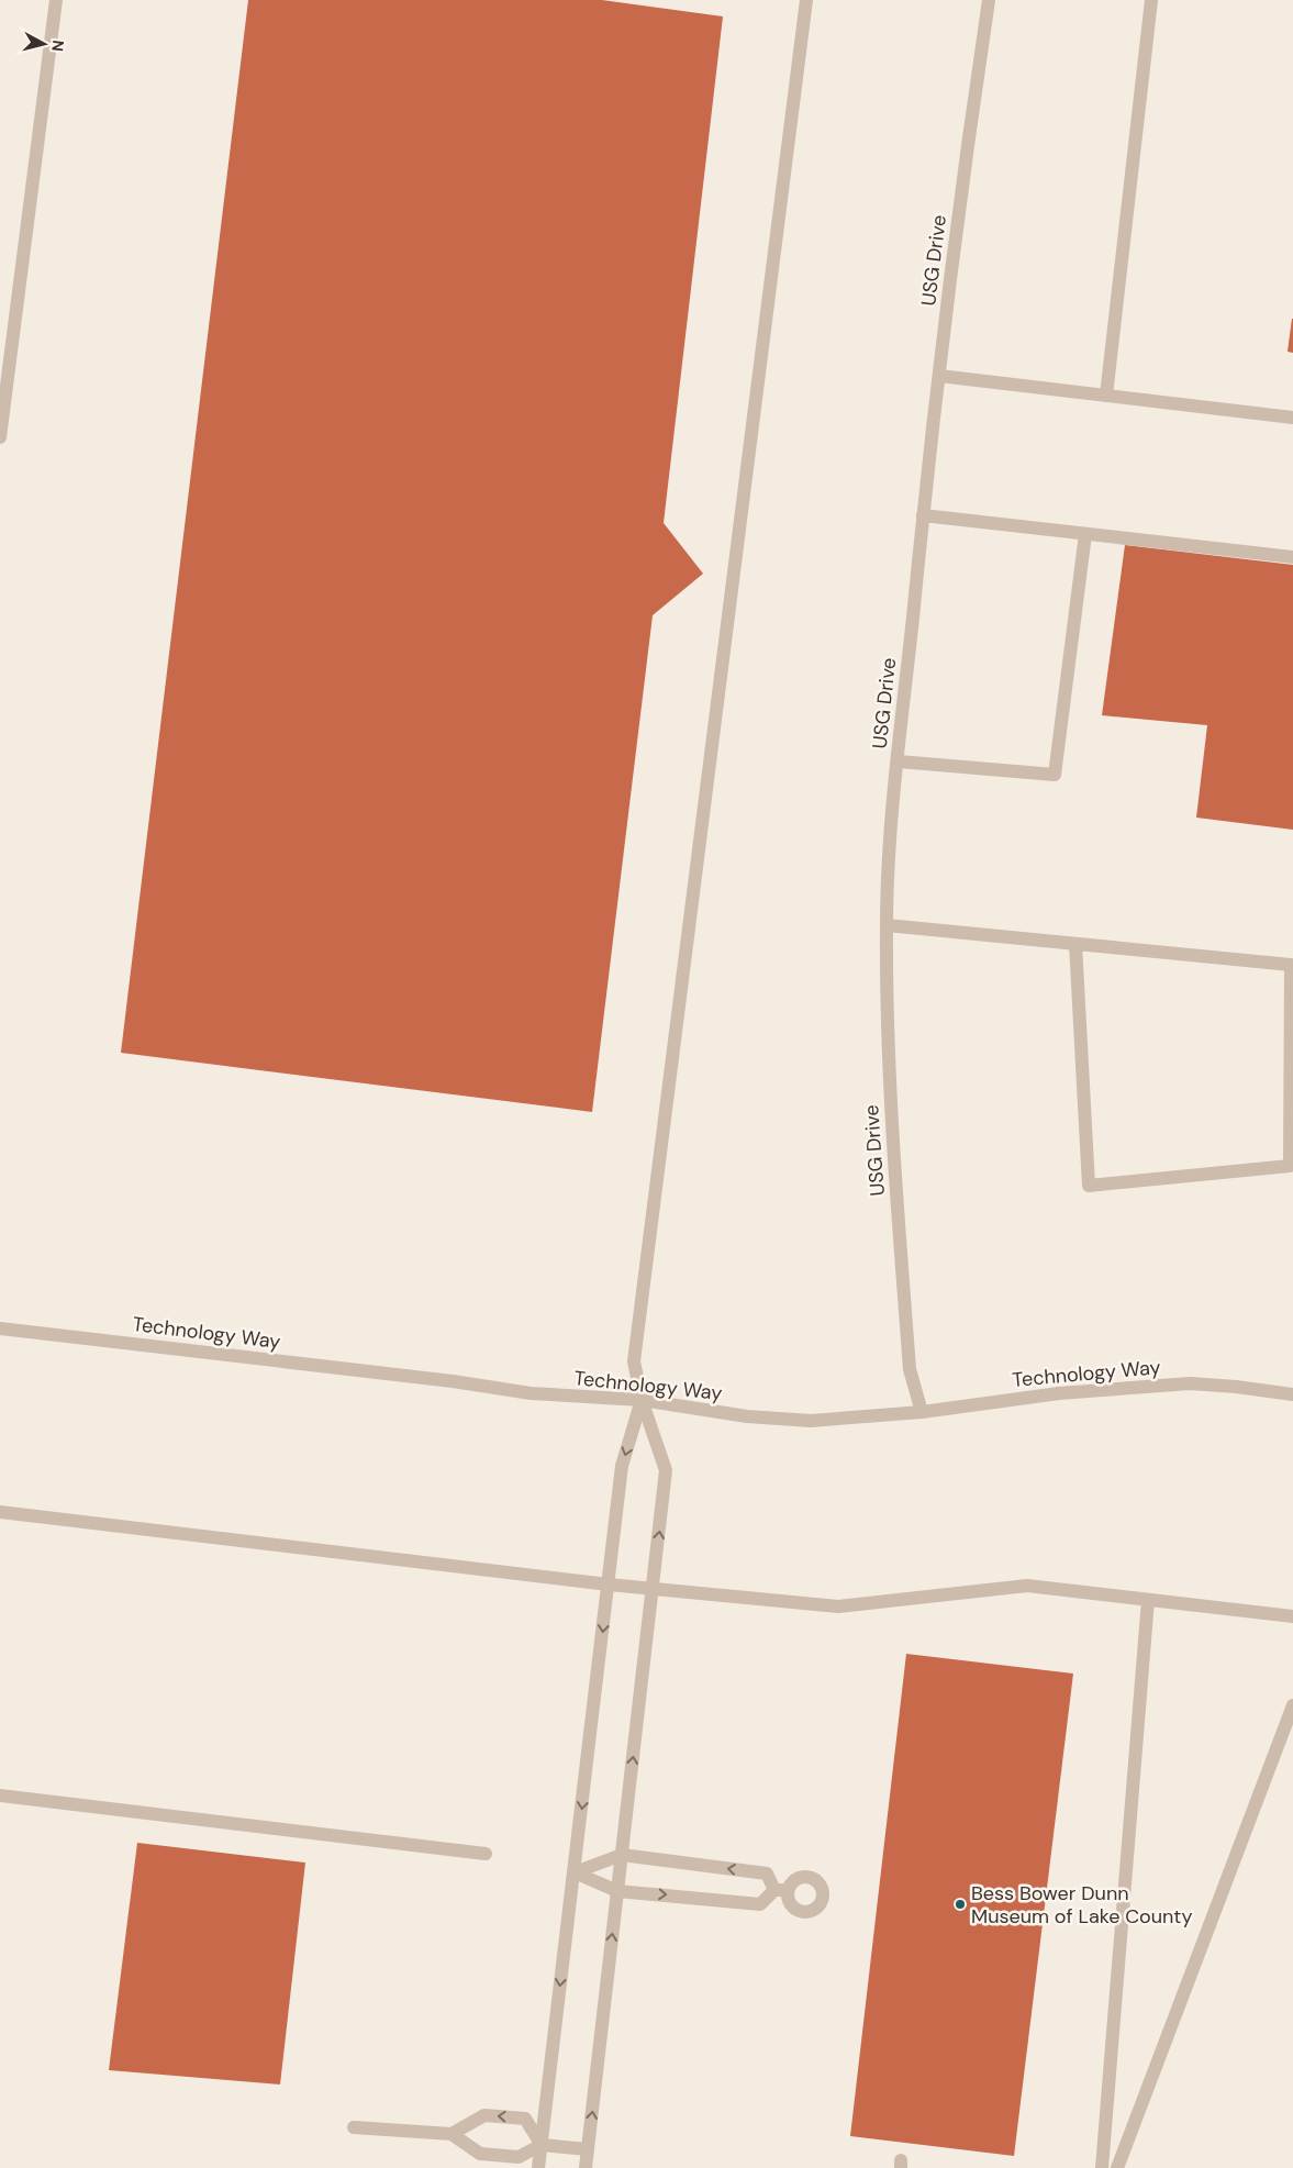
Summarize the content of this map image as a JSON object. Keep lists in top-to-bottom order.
{
  "streets": {
    "lane": ["USG Drive", "Technology Way"]
  },
  "crossings": [
    ["USG Drive", "Technology Way"]
  ],
  "places": ["Bess Bower Dunn Museum of Lake County"],
  "north": "right"
}
